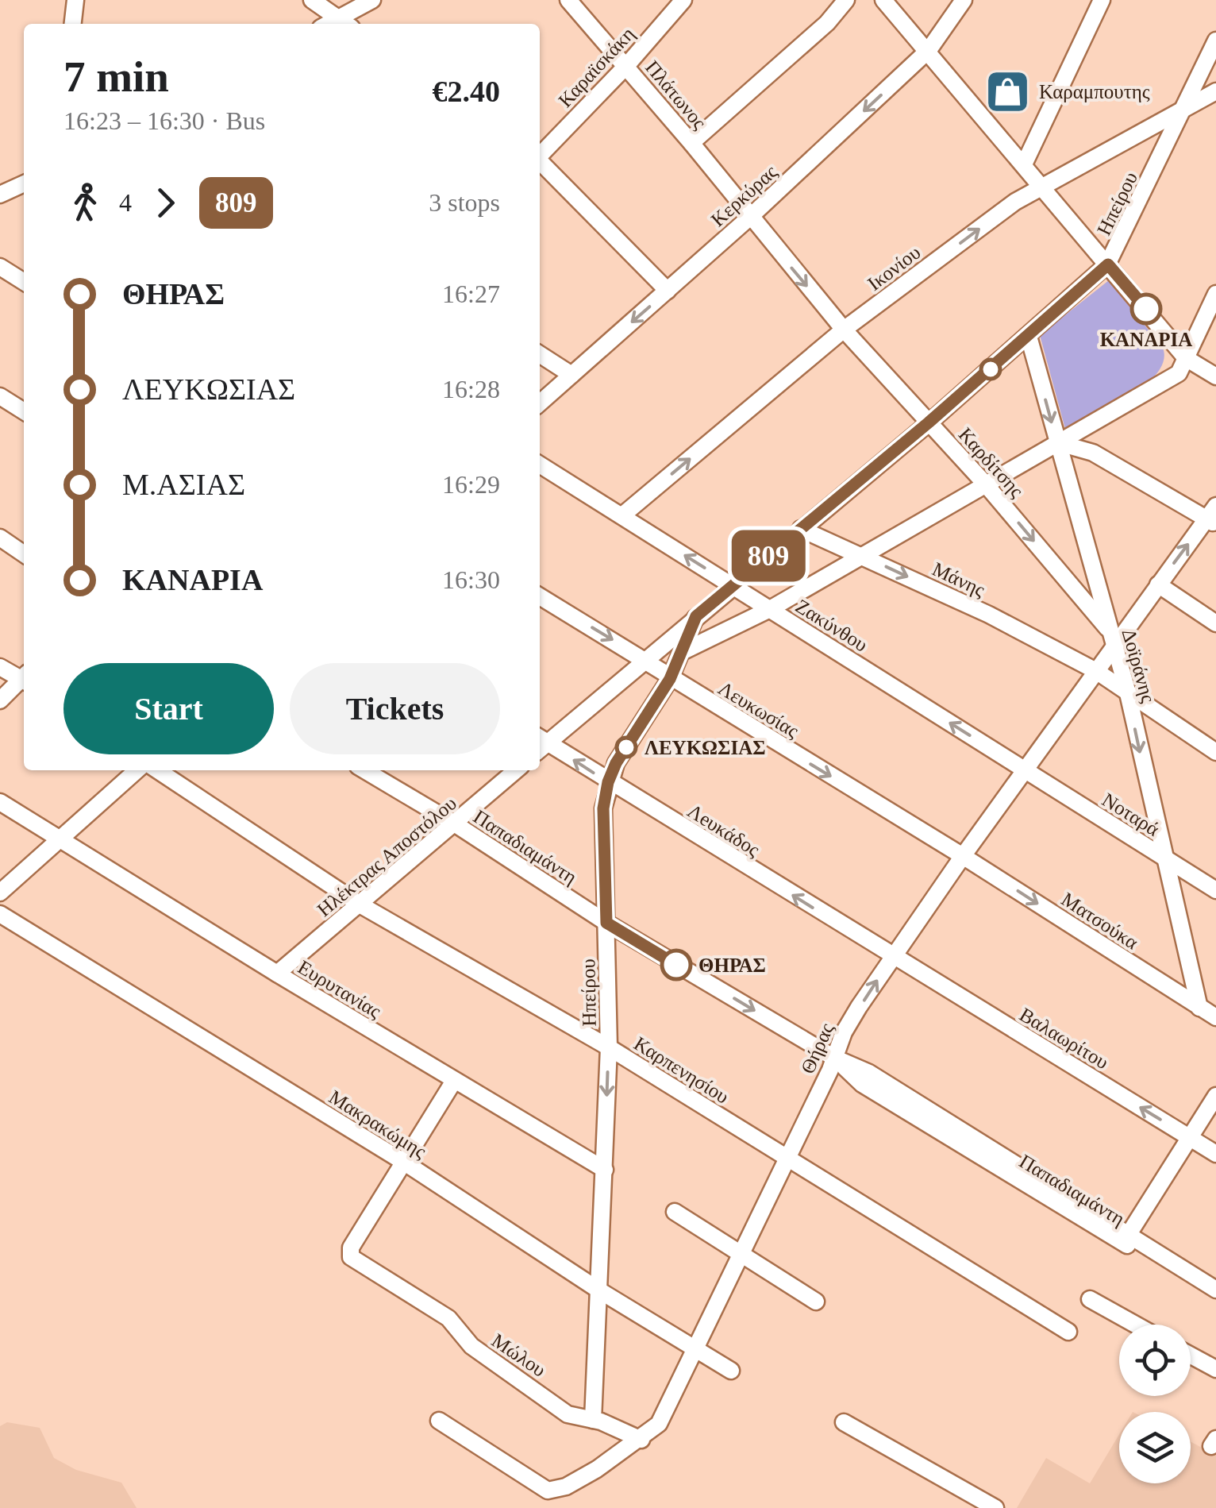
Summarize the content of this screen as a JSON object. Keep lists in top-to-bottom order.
{
  "streets": {
    "street": [
      "Καραϊσκάκη",
      "Πλάτωνος",
      "Κερκύρας",
      "Ηπείρου",
      "Ικονίου",
      "Καρδίτσης",
      "Μάνης",
      "Ζακύνθου",
      "Δοϊράνης",
      "Λευκωσίας",
      "Νοταρά",
      "Λeυκάδος",
      "Παπαδιαμάντη",
      "Ηλέκτρας Αποστόλου",
      "Ματσούκα",
      "Ευρυτανίας",
      "Βαλαωρίτου",
      "Θήρας",
      "Καρπενησίου",
      "Μακρακώμης",
      "Μώλου"
    ]
  },
  "crossings": [
    ["Καραϊσκάκη", "Πλάτωνος"],
    ["Πλάτωνος", "Κερκύρας"],
    ["Πλάτωνος", "Καρδίτσης"],
    ["Κερκύρας", "Καρδίτσης"],
    ["Ηπείρου", "Ικονίου"],
    ["Ηπείρου", "Καρδίτσης"],
    ["Ηπείρου", "Μάνης"],
    ["Ηπείρου", "Ζακύνθου"],
    ["Ηπείρου", "Δοϊράνης"],
    ["Ηπείρου", "Λευκωσίας"],
    ["Ηπείρου", "Λeυκάδος"],
    ["Ηπείρου", "Παπαδιαμάντη"],
    ["Ηπείρου", "Ευρυτανίας"],
    ["Ηπείρου", "Καρπενησίου"],
    ["Ηπείρου", "Μακρακώμης"],
    ["Ηπείρου", "Μώλου"],
    ["Ικονίου", "Καρδίτσης"],
    ["Ικονίου", "Ζακύνθου"],
    ["Καρδίτσης", "Δοϊράνης"],
    ["Μάνης", "Δοϊράνης"],
    ["Μάνης", "Θήρας"],
    ["Ζακύνθου", "Νοταρά"],
    ["Ζακύνθου", "Θήρας"],
    ["Δοϊράνης", "Νοταρά"],
    ["Δοϊράνης", "Ματσούκα"],
    ["Δοϊράνης", "Θήρας"],
    ["Λευκωσίας", "Ματσούκα"],
    ["Λευκωσίας", "Θήρας"],
    ["Νοταρά", "Θήρας"],
    ["Λeυκάδος", "Βαλαωρίτου"],
    ["Λeυκάδος", "Θήρας"],
    ["Παπαδιαμάντη", "Ηλέκτρας Αποστόλου"],
    ["Παπαδιαμάντη", "Θήρας"],
    ["Ηλέκτρας Αποστόλου", "Ευρυτανίας"],
    ["Ηλέκτρας Αποστόλου", "Καρπενησίου"],
    ["Ματσούκα", "Θήρας"],
    ["Βαλαωρίτου", "Θήρας"],
    ["Θήρας", "Καρπενησίου"],
    ["Θήρας", "Μακρακώμης"],
    ["Θήρας", "Μώλου"],
    ["Μακρακώμης", "Μώλου"]
  ],
  "one_way": [
    "Ικονίου",
    "Μάνης",
    "Ζακύνθου",
    "Δοϊράνης",
    "Λευκωσίας",
    "Λeυκάδος",
    "Ματσούκα",
    "Βαλαωρίτου"
  ],
  "places": {
    "shop": ["Καραμπουτης"],
    "other": ["ΚΑΝΑΡΙΑ", "ΛΕΥΚΩΣΙΑΣ", "ΘΗΡΑΣ"]
  },
  "lines": ["bus line 809"],
  "page": {
    "on_map": "809",
    "heading": ["7 min", "16:23 – 16:30 · Bus", "€2.40"],
    "legs": ["4", "809", "3 stops"],
    "list": [
      {
        "name": "ΘΗΡΑΣ",
        "value": "16:27"
      },
      {
        "name": "ΛΕΥΚΩΣΙΑΣ",
        "value": "16:28"
      },
      {
        "name": "Μ.ΑΣΙΑΣ",
        "value": "16:29"
      },
      {
        "name": "ΚΑΝΑΡΙΑ",
        "value": "16:30"
      }
    ],
    "buttons": ["Start", "Tickets"]
  }
}
